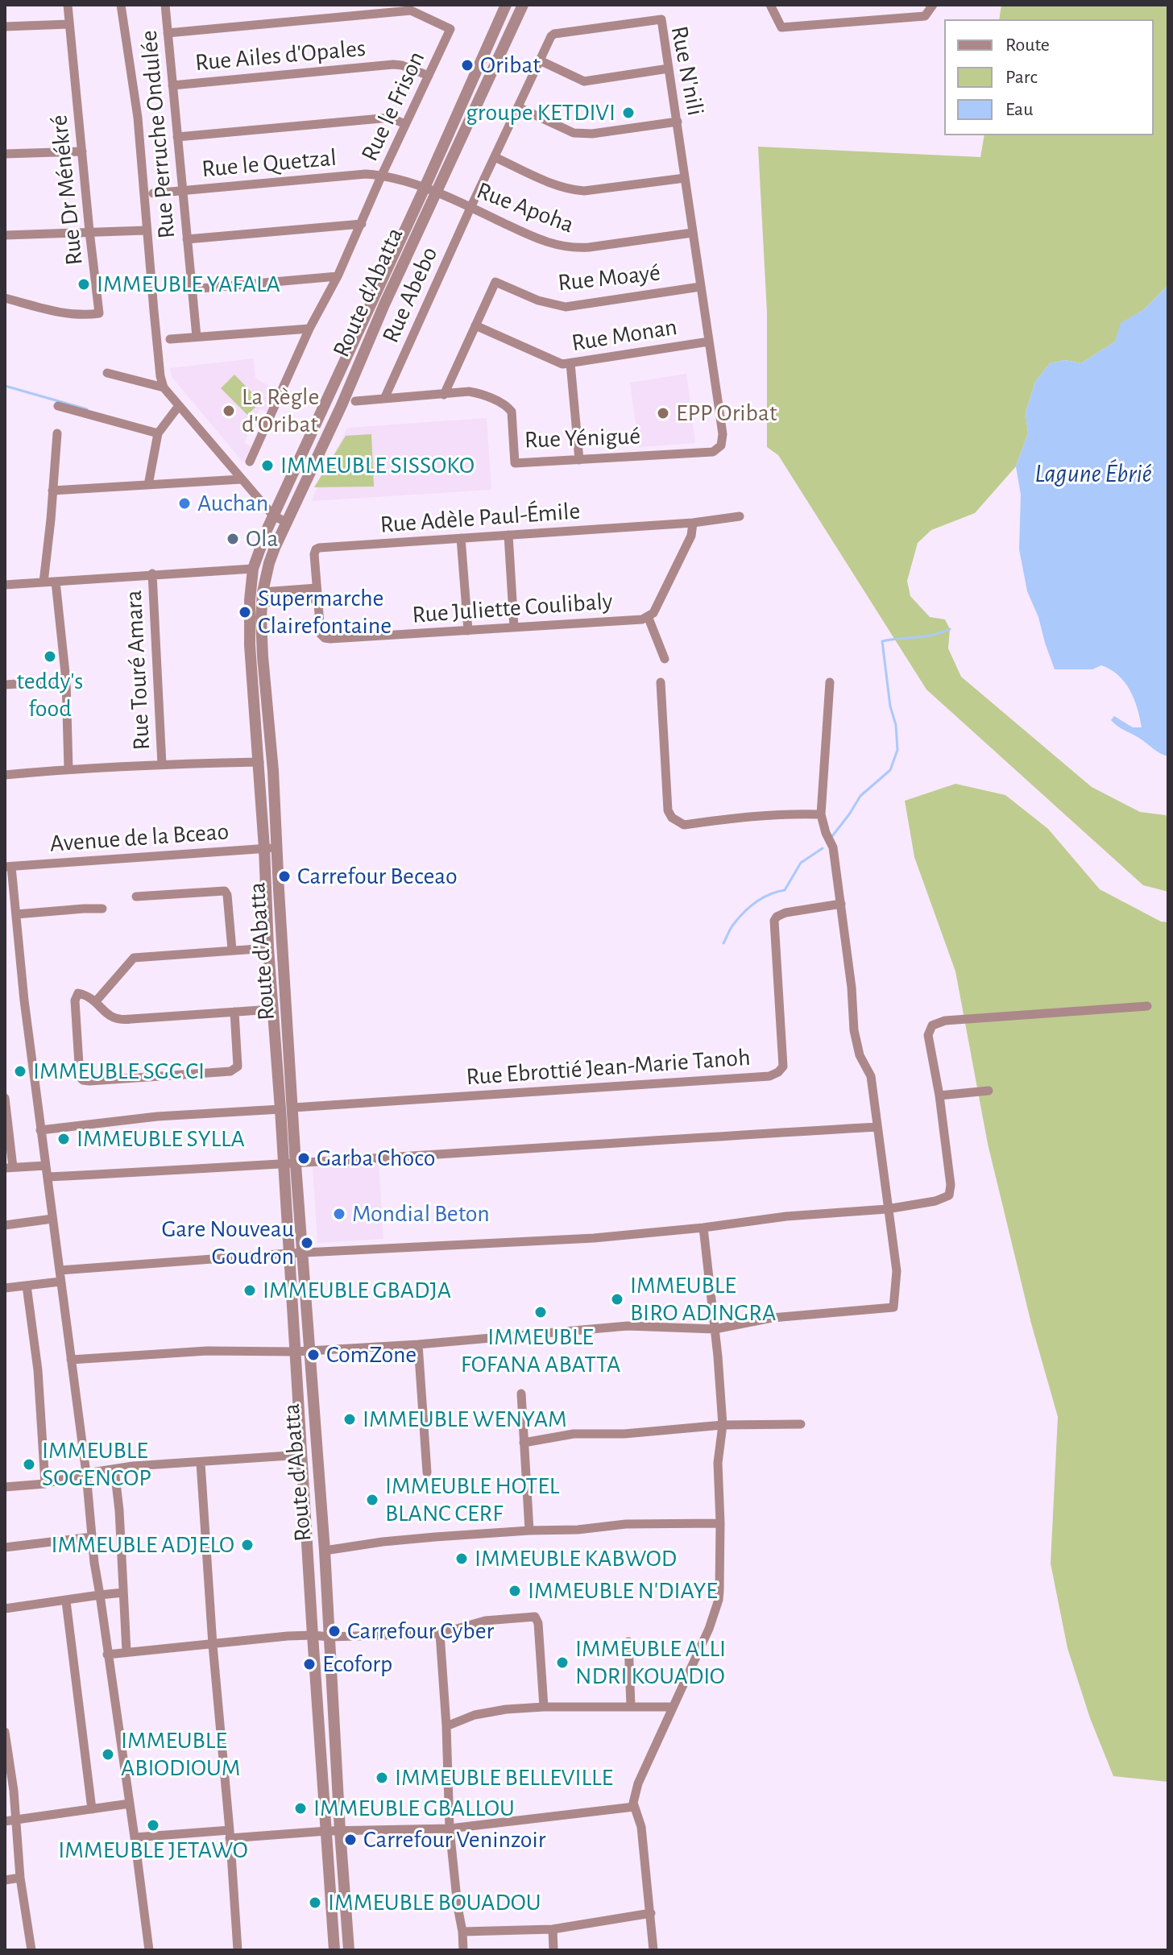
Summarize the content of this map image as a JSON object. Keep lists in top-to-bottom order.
{
  "streets": {
    "street": [
      "Rue Ailes d'Opales",
      "Rue N'nili",
      "Rue le Frison",
      "Rue Perruche Ondulée",
      "Rue le Quetzal",
      "Rue Dr Ménékré",
      "Rue Apoha",
      "Rue Moayé",
      "Route d'Abatta",
      "Rue Abebo",
      "Rue Monan",
      "Rue Yénigué",
      "Rue Adèle Paul-Émile",
      "Rue Juliette Coulibaly",
      "Rue Touré Amara",
      "Avenue de la Bceao",
      "Rue Ebrottié Jean-Marie Tanoh"
    ]
  },
  "crossings": [
    ["Rue Ailes d'Opales", "Rue le Frison"],
    ["Rue Ailes d'Opales", "Rue Perruche Ondulée"],
    ["Rue N'nili", "Rue Apoha"],
    ["Rue N'nili", "Rue Abebo"],
    ["Rue N'nili", "Rue Yénigué"],
    ["Rue le Frison", "Rue Perruche Ondulée"],
    ["Rue le Frison", "Rue le Quetzal"],
    ["Rue Perruche Ondulée", "Rue le Quetzal"],
    ["Rue le Quetzal", "Rue Apoha"],
    ["Rue le Quetzal", "Route d'Abatta"],
    ["Rue Apoha", "Route d'Abatta"],
    ["Rue Apoha", "Rue Abebo"],
    ["Rue Apoha", "Rue Yénigué"],
    ["Rue Moayé", "Rue Monan"],
    ["Rue Moayé", "Rue Yénigué"],
    ["Route d'Abatta", "Avenue de la Bceao"],
    ["Route d'Abatta", "Rue Ebrottié Jean-Marie Tanoh"],
    ["Rue Abebo", "Rue Yénigué"],
    ["Rue Monan", "Rue Yénigué"],
    ["Rue Adèle Paul-Émile", "Rue Juliette Coulibaly"]
  ],
  "water": ["Lagune Ébrié"],
  "places": [
    "Oribat",
    "groupe KETDIVI",
    "IMMEUBLE YAFALA",
    "La Règle d'Oribat",
    "EPP Oribat",
    "IMMEUBLE SISSOKO",
    "Auchan",
    "Ola",
    "Supermarche Clairefontaine",
    "teddy's food",
    "Carrefour Beceao",
    "IMMEUBLE SGC CI",
    "IMMEUBLE SYLLA",
    "Garba Choco",
    "Mondial Beton",
    "Gare Nouveau Goudron",
    "IMMEUBLE GBADJA",
    "IMMEUBLE BIRO ADINGRA",
    "IMMEUBLE FOFANA ABATTA",
    "ComZone",
    "IMMEUBLE WENYAM",
    "IMMEUBLE SOGENCOP",
    "IMMEUBLE HOTEL BLANC CERF",
    "IMMEUBLE ADJELO",
    "IMMEUBLE KABWOD",
    "IMMEUBLE N'DIAYE",
    "Carrefour Cyber",
    "IMMEUBLE ALLI NDRI KOUADIO",
    "Ecoforp",
    "IMMEUBLE ABIODIOUM",
    "IMMEUBLE BELLEVILLE",
    "IMMEUBLE GBALLOU",
    "IMMEUBLE JETAWO",
    "Carrefour Veninzoir",
    "IMMEUBLE BOUADOU"
  ],
  "legend": ["Route", "Parc", "Eau"]
}
